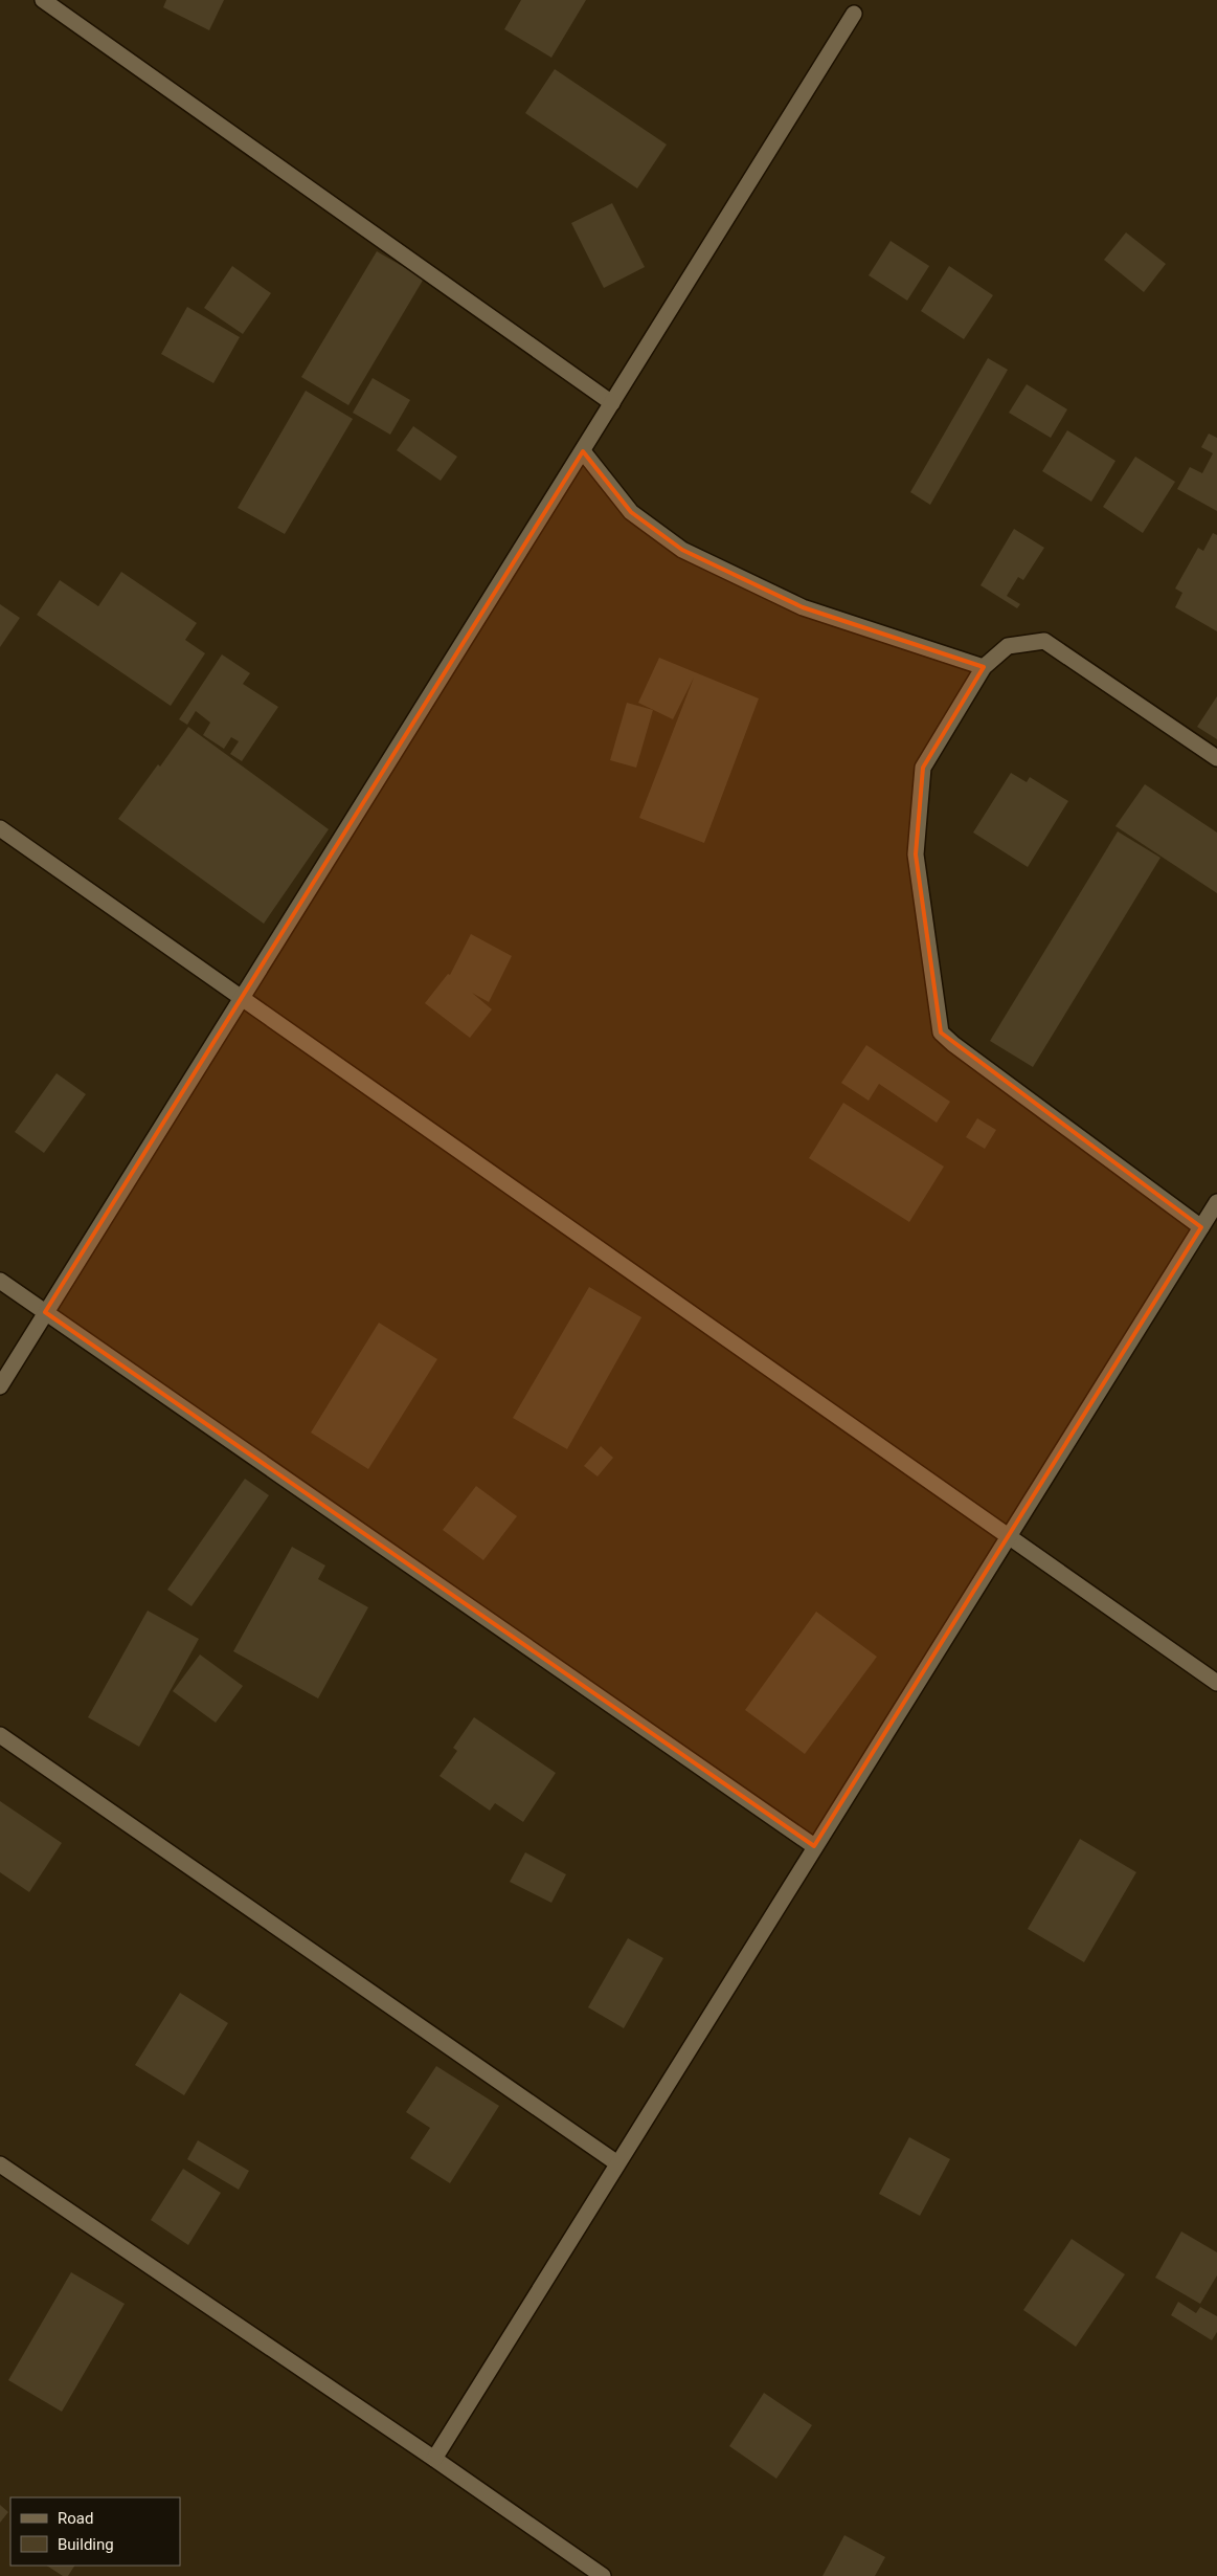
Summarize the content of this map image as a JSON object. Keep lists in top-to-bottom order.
{
  "legend": ["Road", "Building"]
}
